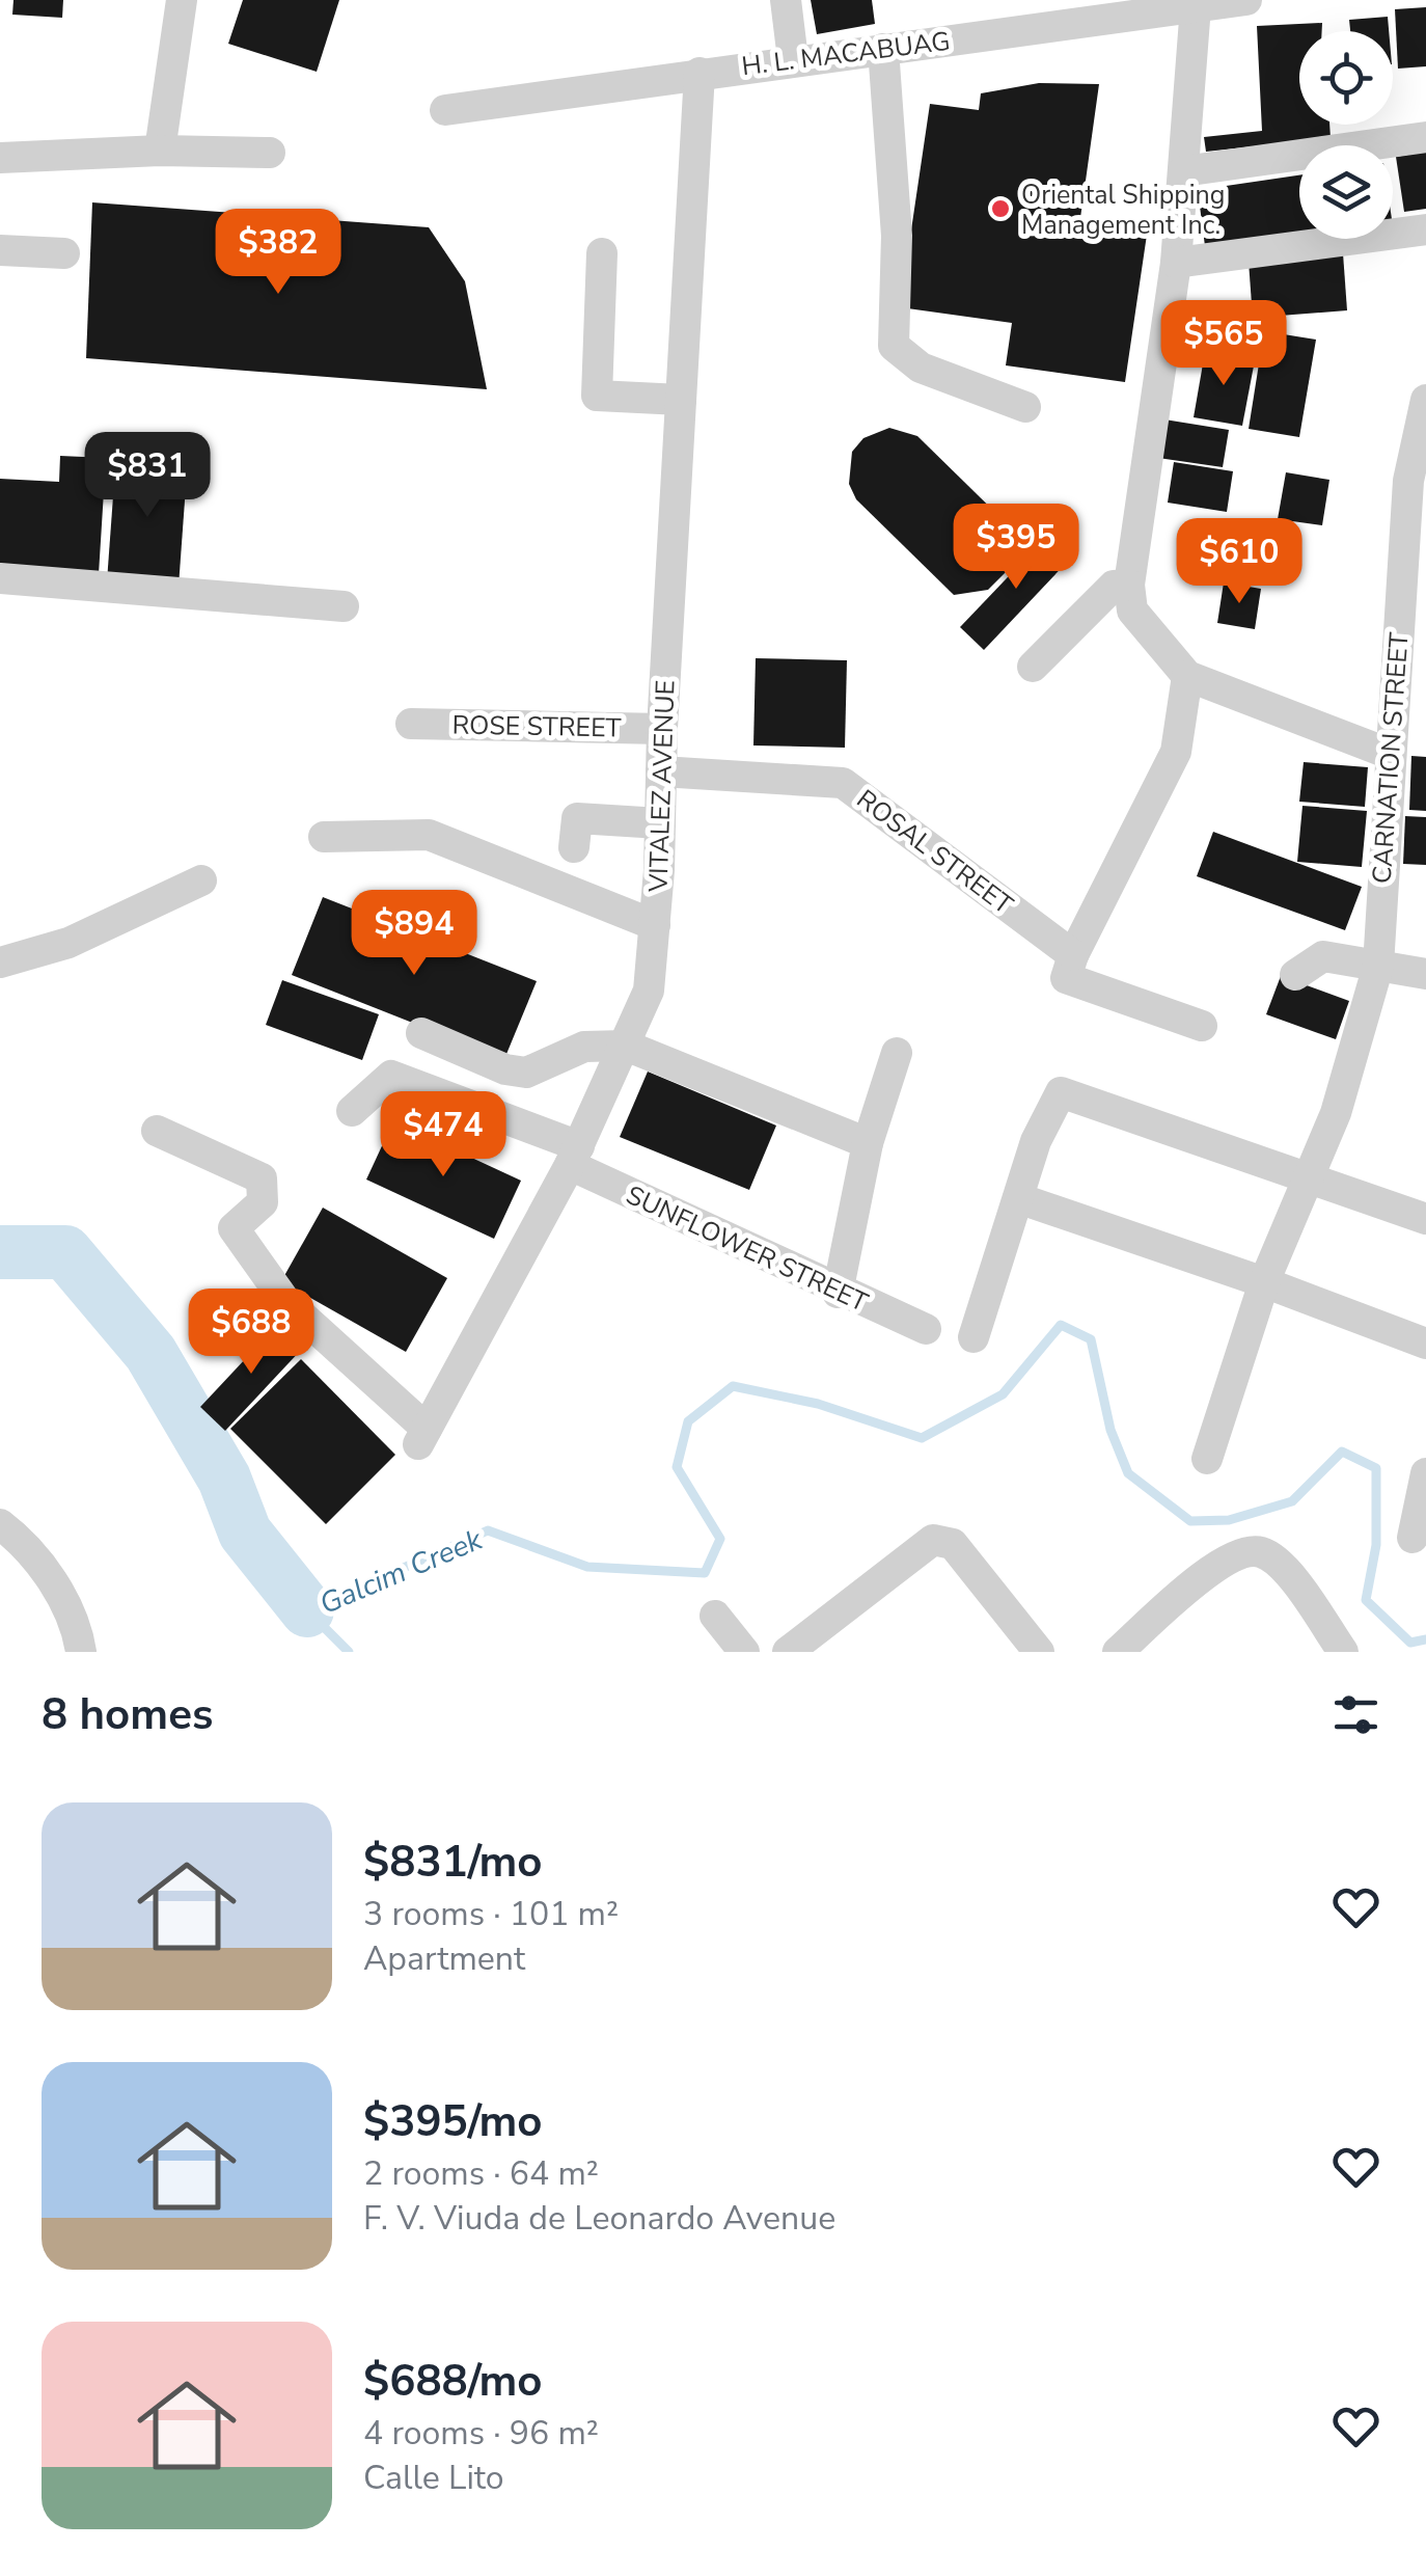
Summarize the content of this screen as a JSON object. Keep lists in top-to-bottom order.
{
  "streets": {
    "street": [
      "H. L. MACABUAG",
      "ROSE STREET",
      "CARNATION STREET",
      "VITALEZ AVENUE",
      "ROSAL STREET",
      "SUNFLOWER STREET"
    ]
  },
  "crossings": [
    ["H. L. MACABUAG", "VITALEZ AVENUE"],
    ["ROSE STREET", "VITALEZ AVENUE"],
    ["VITALEZ AVENUE", "ROSAL STREET"],
    ["VITALEZ AVENUE", "SUNFLOWER STREET"]
  ],
  "water": ["Galcim Creek"],
  "places": ["Oriental Shipping Management Inc."],
  "page": {
    "price": [
      "$382",
      "$565",
      "$831",
      "$395",
      "$610",
      "$894",
      "$474",
      "$688"
    ],
    "heading": "8 homes",
    "list": [
      {
        "name": "$831/mo",
        "note": "3 rooms · 101 m² · Apartment"
      },
      {
        "name": "$395/mo",
        "note": "2 rooms · 64 m² · F. V. Viuda de Leonardo Avenue"
      },
      {
        "name": "$688/mo",
        "note": "4 rooms · 96 m² · Calle Lito"
      }
    ]
  }
}
